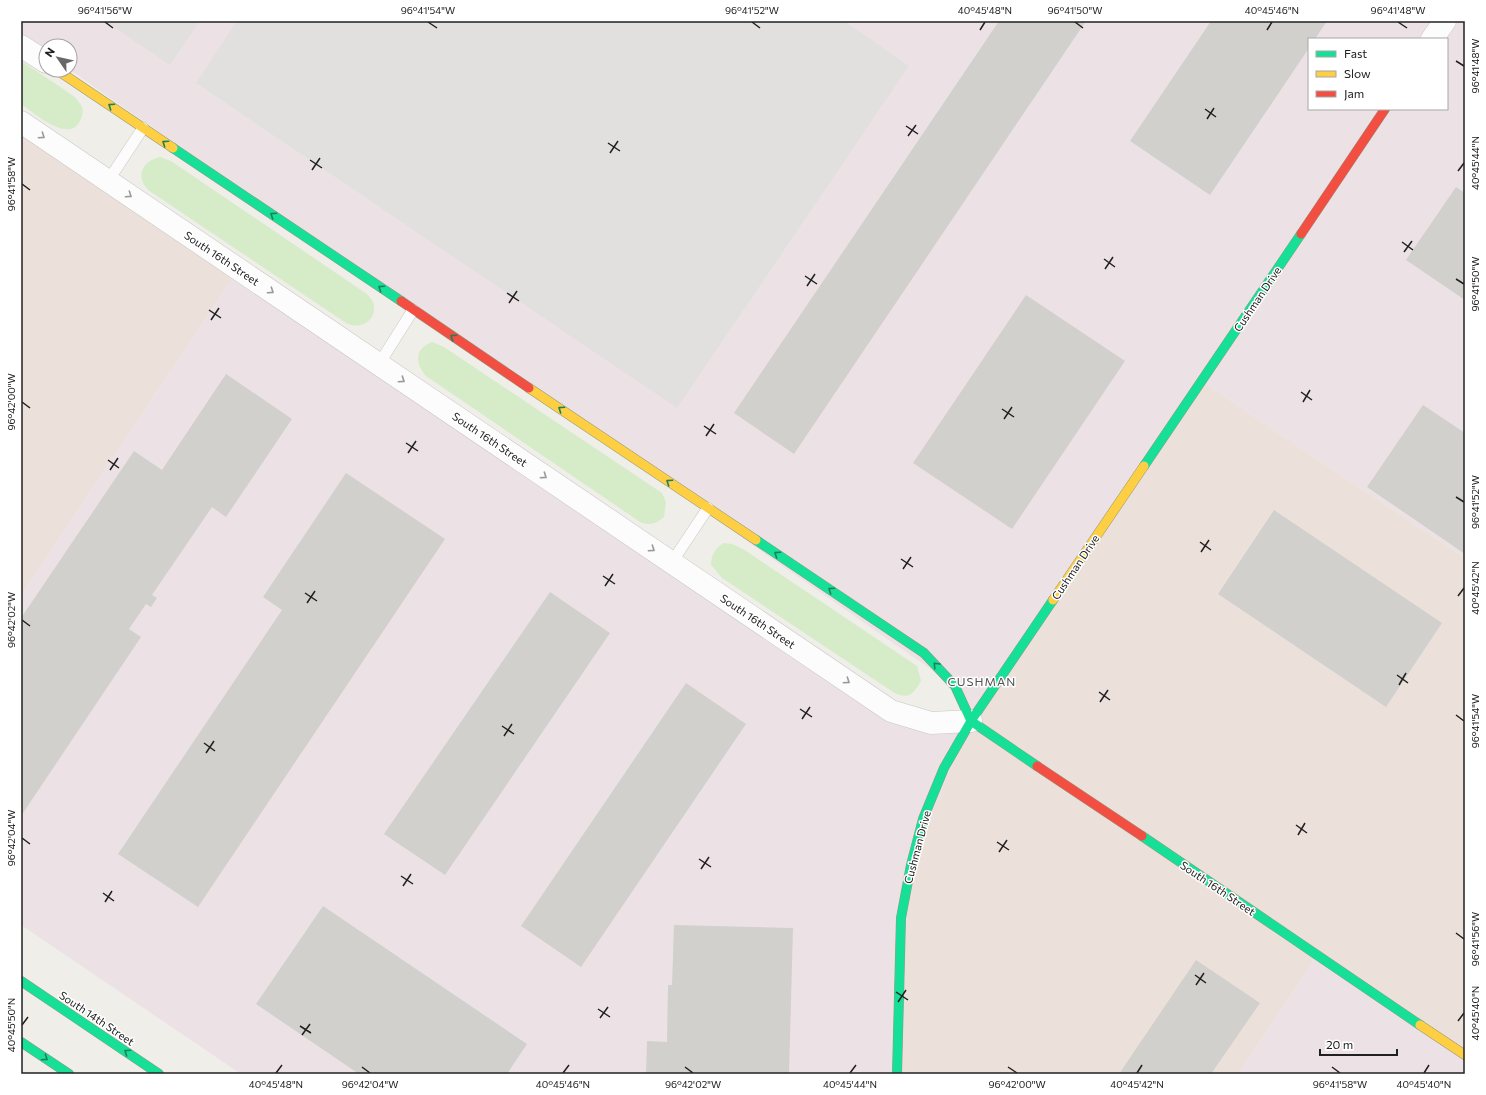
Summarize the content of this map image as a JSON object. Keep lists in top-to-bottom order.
{
  "streets": {
    "street": ["South 16th Street", "Cushman Drive", "South 14th Street"]
  },
  "crossings": [
    ["South 16th Street", "Cushman Drive"]
  ],
  "districts": ["CUSHMAN"],
  "legend": ["Fast", "Slow", "Jam"],
  "scale_bar": "20 m",
  "north": "top left",
  "coordinates": [
    "96°41'56\"W",
    "96°41'54\"W",
    "96°41'52\"W",
    "40°45'48\"N",
    "96°41'50\"W",
    "40°45'46\"N",
    "96°41'48\"W",
    "40°45'44\"N",
    "96°41'58\"W",
    "96°42'00\"W",
    "40°45'42\"N",
    "96°42'02\"W",
    "96°42'04\"W",
    "40°45'40\"N",
    "40°45'50\"N"
  ]
}
